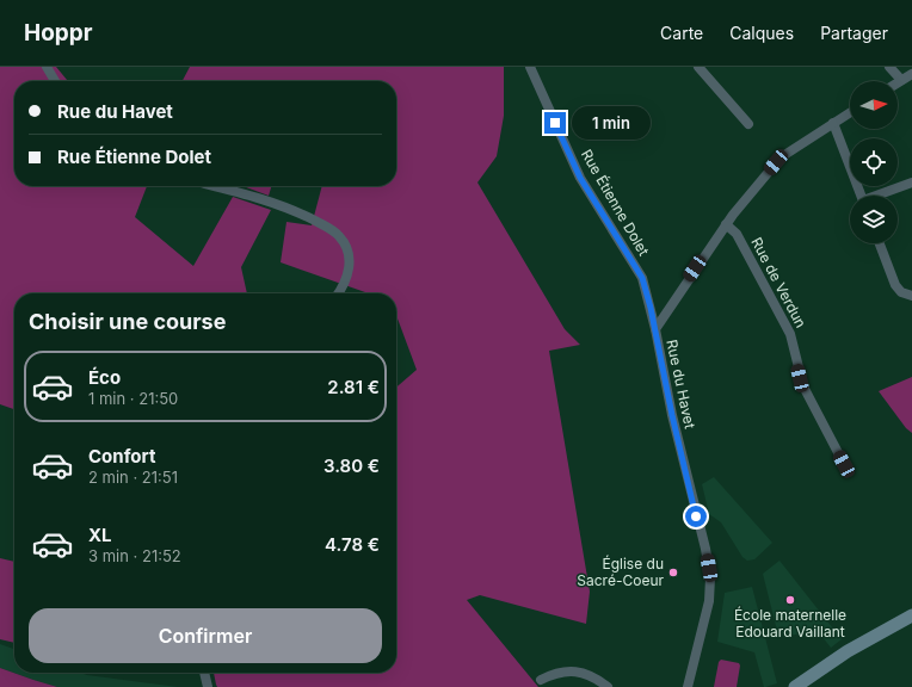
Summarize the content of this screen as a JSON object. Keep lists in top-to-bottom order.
{
  "streets": {
    "street": ["Rue Étienne Dolet", "Rue de Verdun", "Rue du Havet"]
  },
  "crossings": [
    ["Rue Étienne Dolet", "Rue du Havet"],
    ["Rue de Verdun", "Rue du Havet"]
  ],
  "places": ["Église du Sacré-Coeur", "École maternelle Edouard Vaillant"],
  "north": "right",
  "page": {
    "header": "Hoppr",
    "nav": ["Carte", "Calques", "Partager"],
    "banner": ["Rue du Havet", "Rue Étienne Dolet"],
    "bubble": "1 min",
    "heading": "Choisir une course",
    "list": [
      {
        "name": "Éco",
        "note": "1 min · 21:50",
        "value": "2.81 €"
      },
      {
        "name": "Confort",
        "note": "2 min · 21:51",
        "value": "3.80 €"
      },
      {
        "name": "XL",
        "note": "3 min · 21:52",
        "value": "4.78 €"
      }
    ],
    "buttons": "Confirmer"
  }
}
